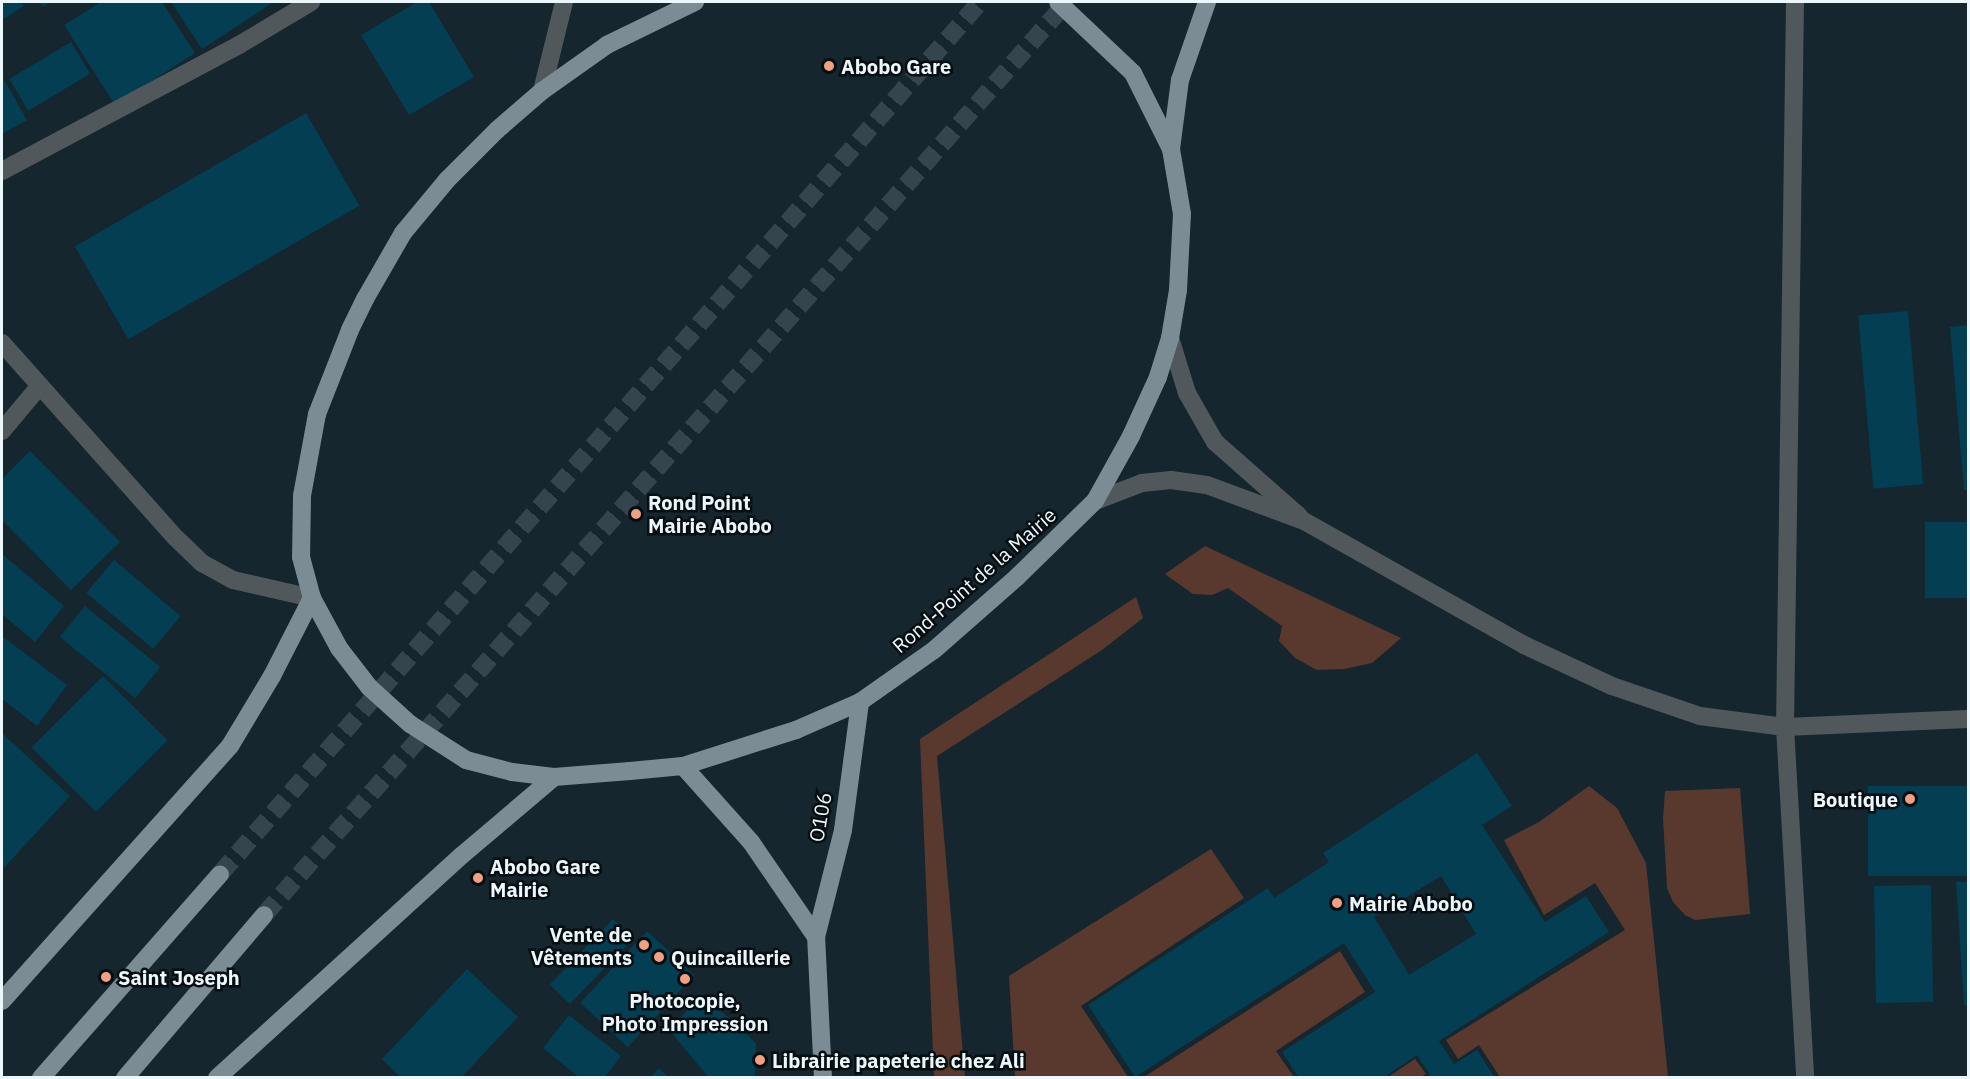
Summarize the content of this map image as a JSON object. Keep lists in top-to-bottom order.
{
  "streets": {
    "main road": ["Rond-Point de la Mairie", "O106"]
  },
  "crossings": [
    ["Rond-Point de la Mairie", "O106"]
  ],
  "places": [
    "Abobo Gare",
    "Rond Point Mairie Abobo",
    "Boutique",
    "Abobo Gare Mairie",
    "Mairie Abobo",
    "Vente de Vêtements",
    "Quincaillerie",
    "Saint Joseph",
    "Photocopie, Photo Impression",
    "Librairie papeterie chez Ali"
  ]
}
